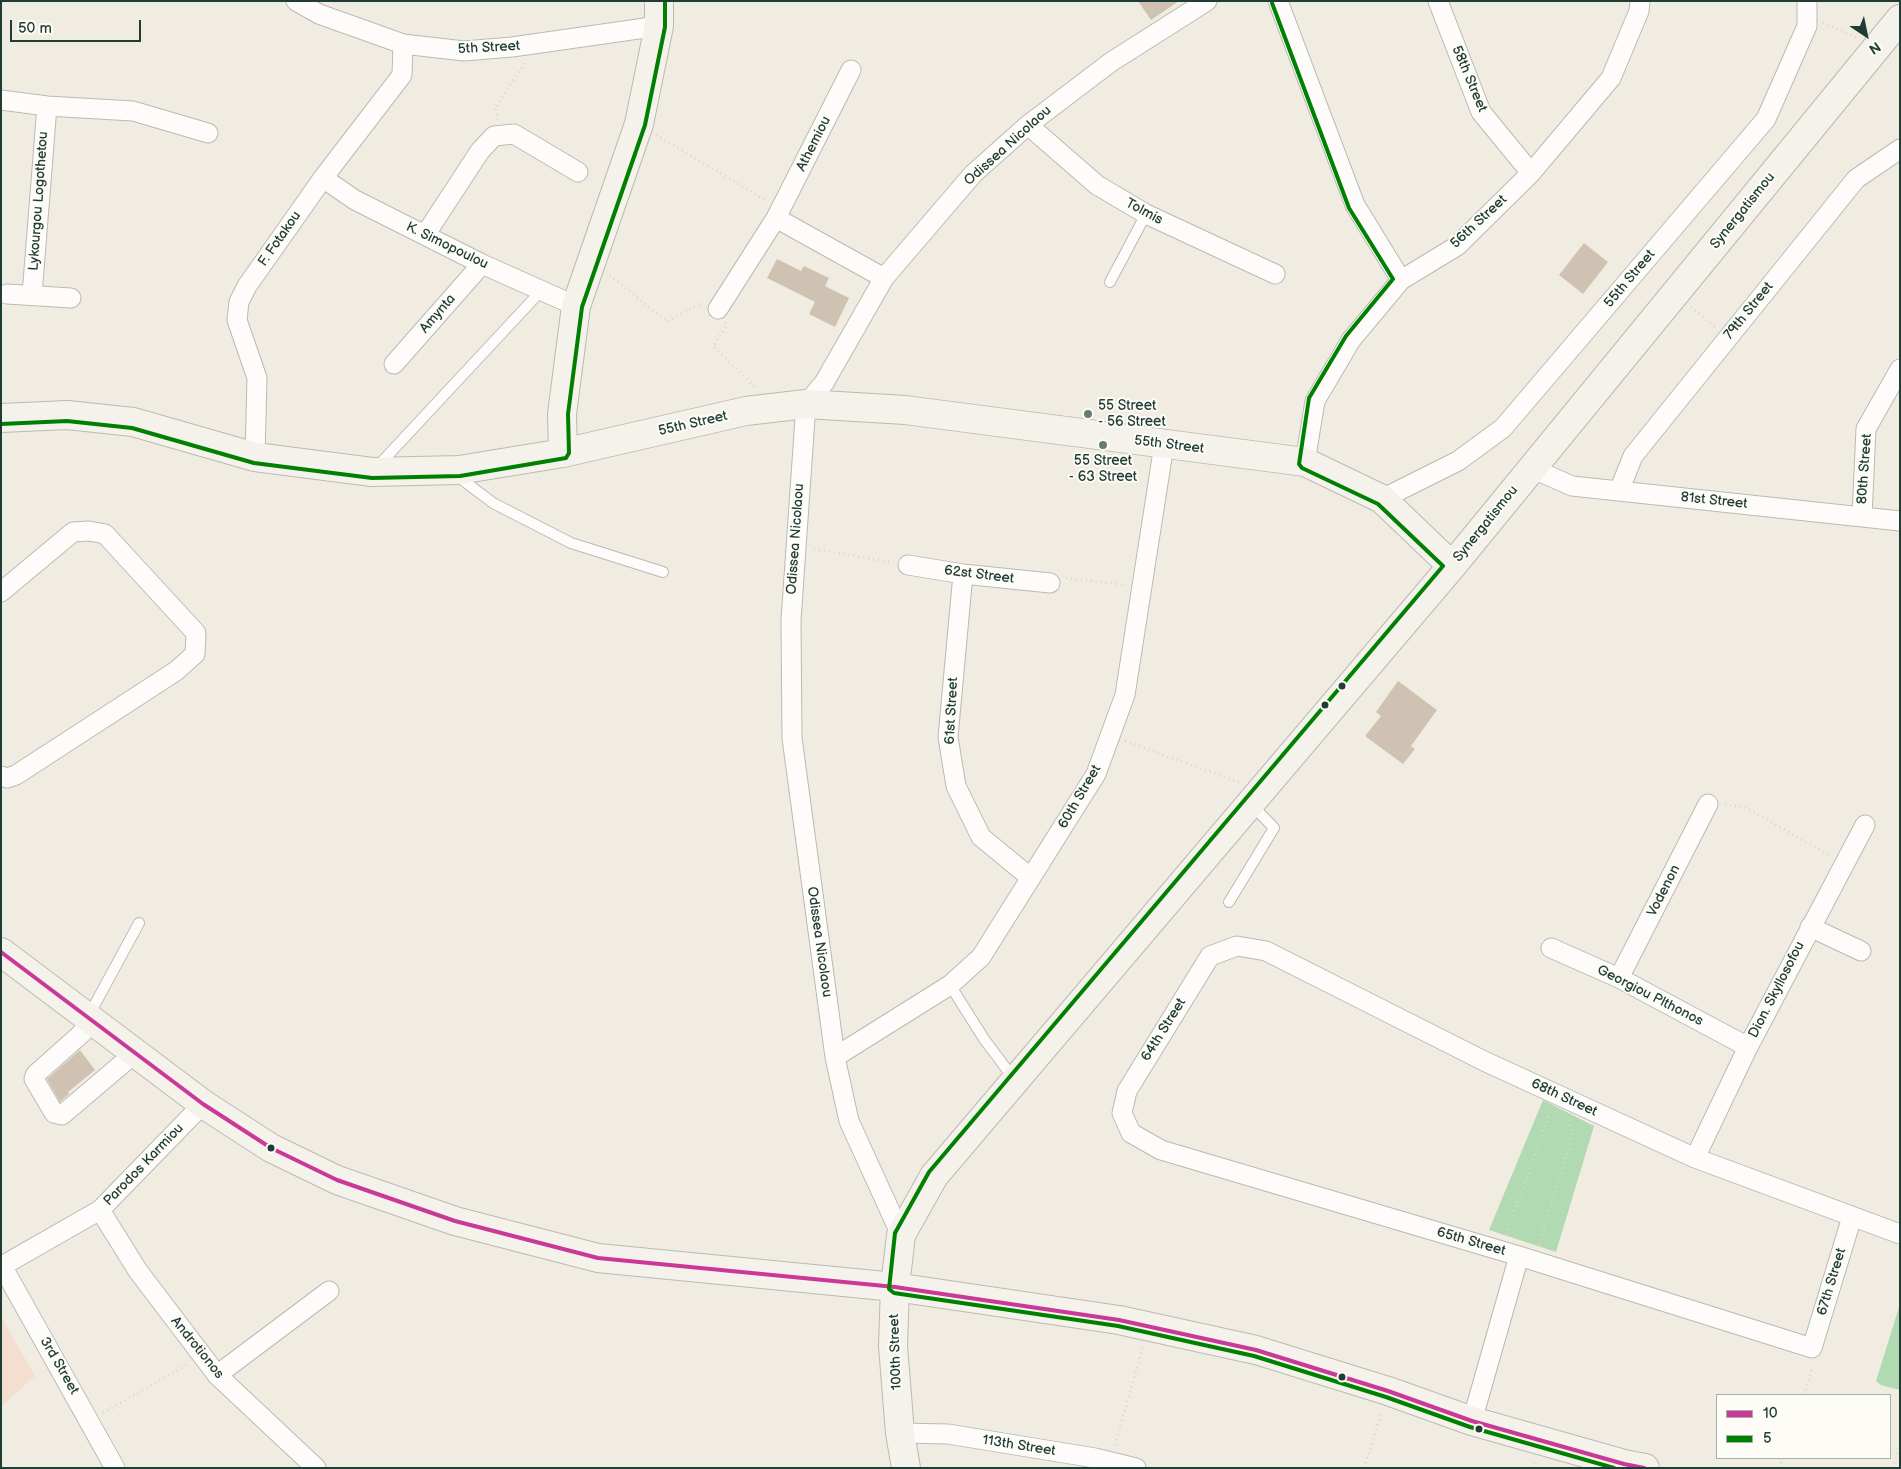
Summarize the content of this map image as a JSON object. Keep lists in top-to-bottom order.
{
  "streets": {
    "street": [
      "5th Street",
      "58th Street",
      "Athemiou",
      "Odissea Nicolaou",
      "Lykourgou Logothetou",
      "Synergatismou",
      "Tolmis",
      "56th Street",
      "F. Fotakou",
      "K. Simopoulou",
      "55th Street",
      "79th Street",
      "Amynta",
      "80th Street",
      "81st Street",
      "62st Street",
      "61st Street",
      "60th Street",
      "Vodenon",
      "Dion. Skyllosofou",
      "Georgiou Plthonos",
      "64th Street",
      "68th Street",
      "Parodos Karmiou",
      "65th Street",
      "67th Street",
      "Androtionos",
      "100th Street",
      "3rd Street",
      "113th Street"
    ]
  },
  "crossings": [
    ["5th Street", "F. Fotakou"],
    ["58th Street", "56th Street"],
    ["Odissea Nicolaou", "Synergatismou"],
    ["Odissea Nicolaou", "Tolmis"],
    ["Odissea Nicolaou", "55th Street"],
    ["Odissea Nicolaou", "60th Street"],
    ["Odissea Nicolaou", "100th Street"],
    ["Synergatismou", "55th Street"],
    ["Synergatismou", "81st Street"],
    ["Synergatismou", "100th Street"],
    ["56th Street", "55th Street"],
    ["F. Fotakou", "K. Simopoulou"],
    ["F. Fotakou", "55th Street"],
    ["K. Simopoulou", "Amynta"],
    ["55th Street", "60th Street"],
    ["79th Street", "81st Street"],
    ["80th Street", "81st Street"],
    ["62st Street", "61st Street"],
    ["61st Street", "60th Street"],
    ["Vodenon", "Georgiou Plthonos"],
    ["Dion. Skyllosofou", "Georgiou Plthonos"],
    ["Dion. Skyllosofou", "68th Street"],
    ["64th Street", "68th Street"],
    ["64th Street", "65th Street"],
    ["68th Street", "67th Street"],
    ["Parodos Karmiou", "Androtionos"],
    ["Parodos Karmiou", "3rd Street"],
    ["65th Street", "67th Street"],
    ["100th Street", "113th Street"]
  ],
  "places": ["55 Street - 56 Street", "55 Street - 63 Street"],
  "lines": ["transit line 5", "transit line 10"],
  "legend": ["10", "5"],
  "scale_bar": "50 m",
  "north": "bottom right"
}
